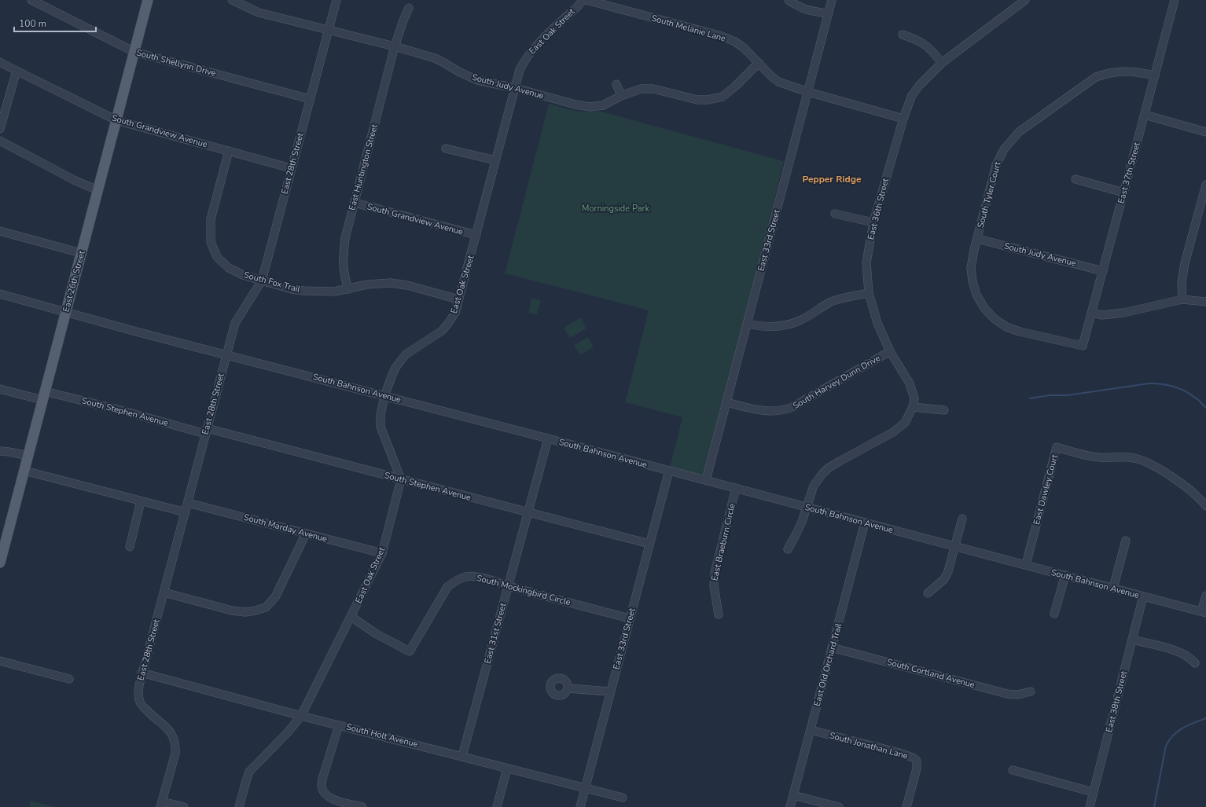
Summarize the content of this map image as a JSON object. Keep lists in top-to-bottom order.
{
  "streets": {
    "main road": ["East 26th Street"],
    "street": [
      "South Melanie Lane",
      "East Oak Street",
      "South Shellynn Drive",
      "South Judy Avenue",
      "South Grandview Avenue",
      "East 28th Street",
      "East Huntington Street",
      "East 37th Street",
      "South Tyler Court",
      "East 36th Street",
      "East 33rd Street",
      "South Fox Trail",
      "South Harvey Dunn Drive",
      "South Bahnson Avenue",
      "South Stephen Avenue",
      "East Dawley Court",
      "South Marday Avenue",
      "East Braeburn Circle",
      "South Mockingbird Circle",
      "East 31st Street",
      "East Old Orchard Trail",
      "South Cortland Avenue",
      "East 38th Street",
      "South Holt Avenue",
      "South Jonathan Lane"
    ]
  },
  "crossings": [
    ["South Melanie Lane", "South Judy Avenue"],
    ["South Melanie Lane", "East 36th Street"],
    ["South Melanie Lane", "East 33rd Street"],
    ["East Oak Street", "South Judy Avenue"],
    ["East Oak Street", "South Grandview Avenue"],
    ["East Oak Street", "South Fox Trail"],
    ["East Oak Street", "South Bahnson Avenue"],
    ["East Oak Street", "South Stephen Avenue"],
    ["East Oak Street", "South Marday Avenue"],
    ["East Oak Street", "South Mockingbird Circle"],
    ["East Oak Street", "South Holt Avenue"],
    ["South Shellynn Drive", "East 28th Street"],
    ["South Shellynn Drive", "East 26th Street"],
    ["South Judy Avenue", "East 28th Street"],
    ["South Judy Avenue", "East Huntington Street"],
    ["South Judy Avenue", "East 37th Street"],
    ["South Judy Avenue", "South Tyler Court"],
    ["South Grandview Avenue", "East 28th Street"],
    ["South Grandview Avenue", "East Huntington Street"],
    ["South Grandview Avenue", "East 26th Street"],
    ["South Grandview Avenue", "South Fox Trail"],
    ["East 28th Street", "South Fox Trail"],
    ["East 28th Street", "South Bahnson Avenue"],
    ["East 28th Street", "South Stephen Avenue"],
    ["East 28th Street", "South Marday Avenue"],
    ["East 28th Street", "South Holt Avenue"],
    ["East Huntington Street", "South Fox Trail"],
    ["East 37th Street", "South Tyler Court"],
    ["East 36th Street", "South Harvey Dunn Drive"],
    ["East 36th Street", "South Bahnson Avenue"],
    ["East 33rd Street", "South Harvey Dunn Drive"],
    ["East 33rd Street", "South Bahnson Avenue"],
    ["East 33rd Street", "South Stephen Avenue"],
    ["East 33rd Street", "South Mockingbird Circle"],
    ["East 33rd Street", "South Holt Avenue"],
    ["East 26th Street", "South Bahnson Avenue"],
    ["East 26th Street", "South Stephen Avenue"],
    ["South Bahnson Avenue", "East Dawley Court"],
    ["South Bahnson Avenue", "East Braeburn Circle"],
    ["South Bahnson Avenue", "East 31st Street"],
    ["South Bahnson Avenue", "East Old Orchard Trail"],
    ["South Bahnson Avenue", "East 38th Street"],
    ["South Stephen Avenue", "East 31st Street"],
    ["South Mockingbird Circle", "East 31st Street"],
    ["East 31st Street", "South Holt Avenue"],
    ["East Old Orchard Trail", "South Cortland Avenue"],
    ["East Old Orchard Trail", "South Jonathan Lane"]
  ],
  "districts": ["Pepper Ridge"],
  "parks": ["Morningside Park"],
  "scale_bar": "100 m"
}
